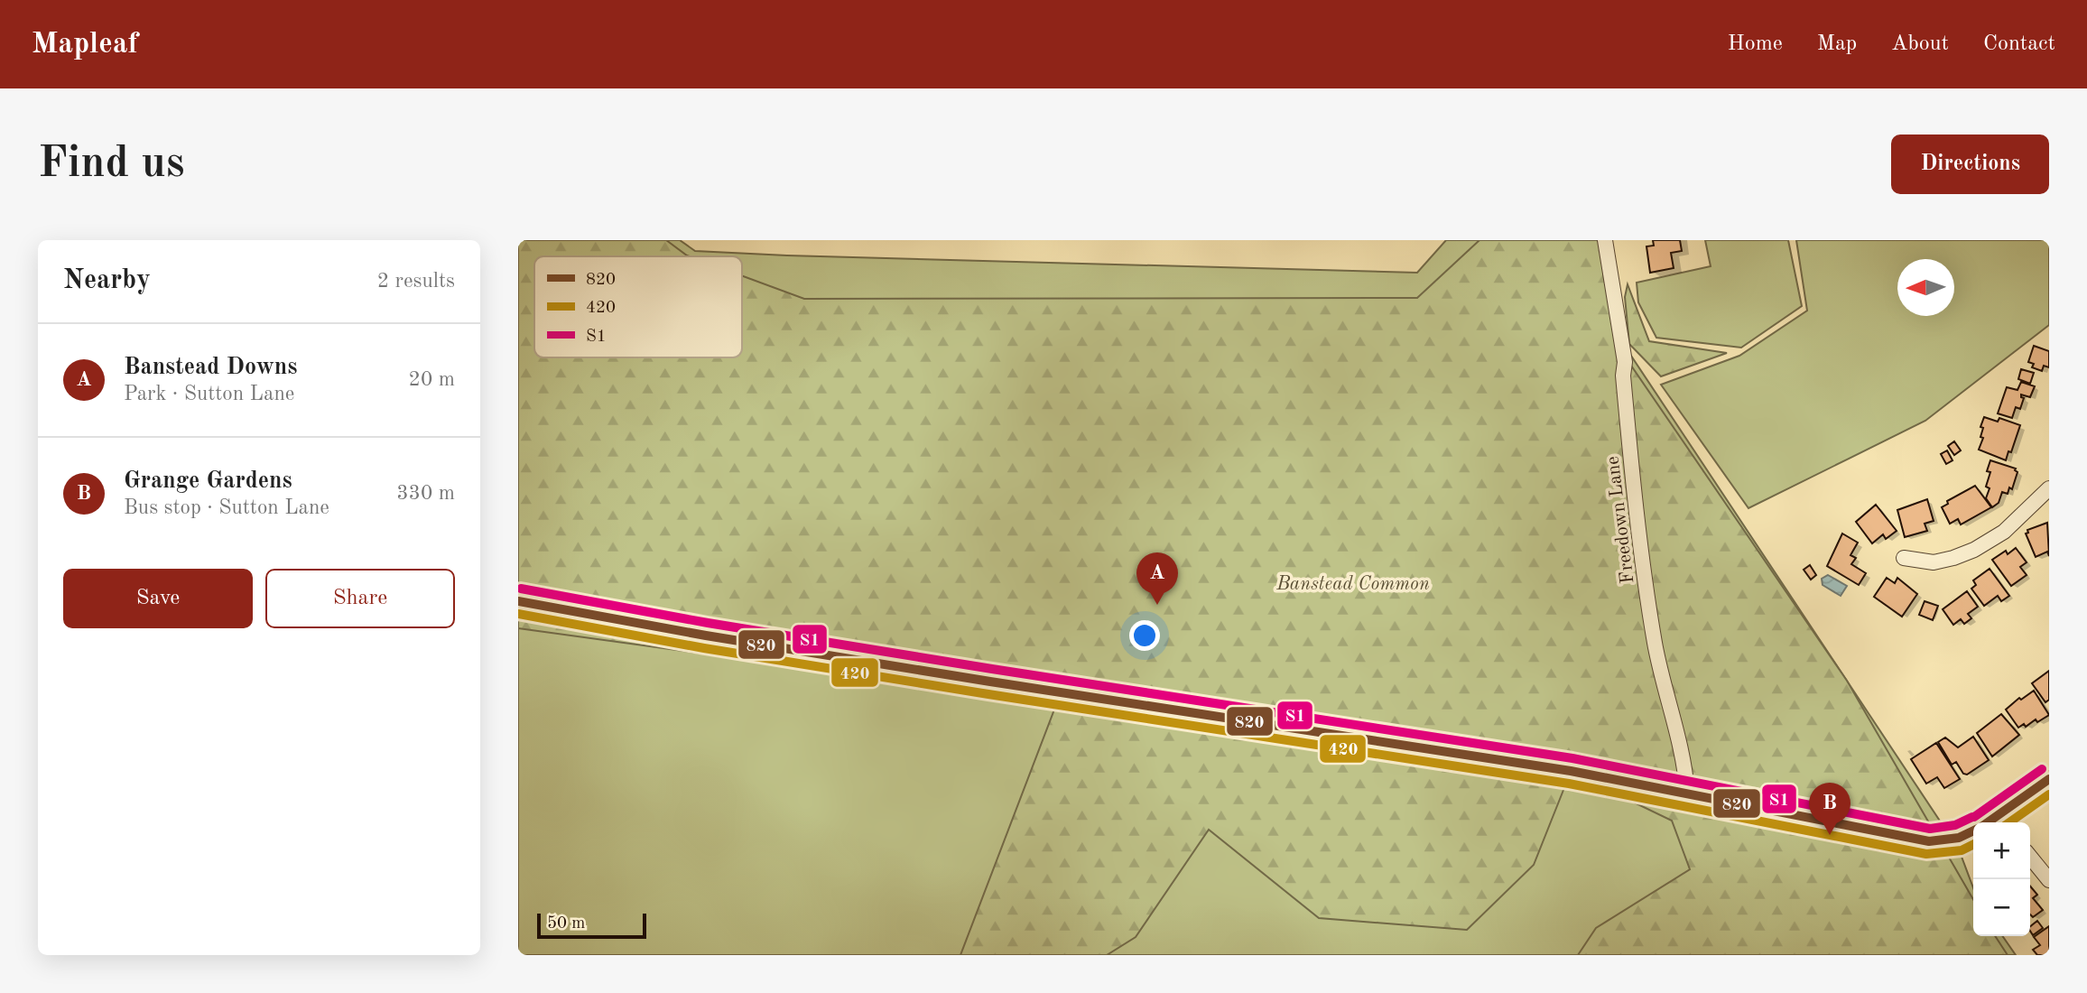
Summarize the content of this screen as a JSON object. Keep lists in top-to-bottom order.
{
  "streets": {
    "street": ["Freedown Lane"]
  },
  "parks": ["Banstead Common"],
  "lines": ["transit line S1", "transit line 820", "transit line 420"],
  "legend": ["820", "420", "S1"],
  "scale_bar": "50 m",
  "north": "left",
  "page": {
    "header": "Mapleaf",
    "nav": [
      "Home",
      "Map",
      "About",
      "Contact"
    ],
    "buttons": [
      "Directions",
      ["Save", "Share"]
    ],
    "title": "Find us",
    "heading": ["Nearby", "2 results"],
    "list": [
      {
        "mark": "A",
        "name": "Banstead Downs",
        "note": "Park · Sutton Lane",
        "value": "20 m"
      },
      {
        "mark": "B",
        "name": "Grange Gardens",
        "note": "Bus stop · Sutton Lane",
        "value": "330 m"
      }
    ],
    "pins": ["A", "B"],
    "map_buttons": ["+", "−"],
    "scale": "50 m"
  }
}
